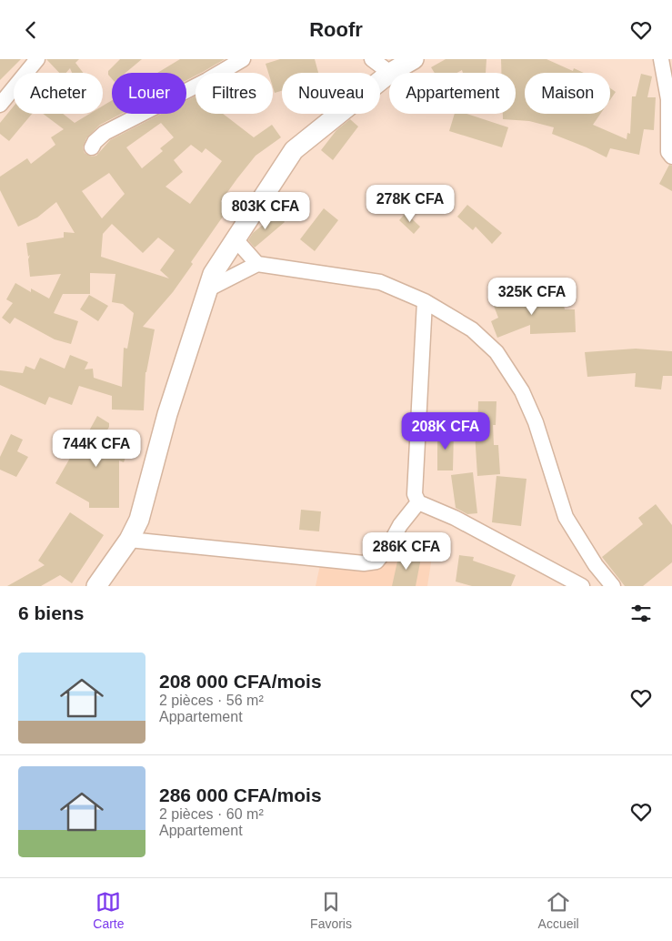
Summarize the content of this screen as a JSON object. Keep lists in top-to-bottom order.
{
  "page": {
    "header": "Roofr",
    "chip": [
      "Acheter",
      "Louer",
      "Filtres",
      "Nouveau",
      "Appartement",
      "Maison"
    ],
    "price": [
      "278K CFA",
      "803K CFA",
      "325K CFA",
      "208K CFA",
      "744K CFA",
      "286K CFA"
    ],
    "heading": "6 biens",
    "list": [
      {
        "name": "208 000 CFA/mois",
        "note": "2 pièces · 56 m² · Appartement"
      },
      {
        "name": "286 000 CFA/mois",
        "note": "2 pièces · 60 m² · Appartement"
      }
    ],
    "tabs": ["Carte", "Favoris", "Accueil"]
  }
}
